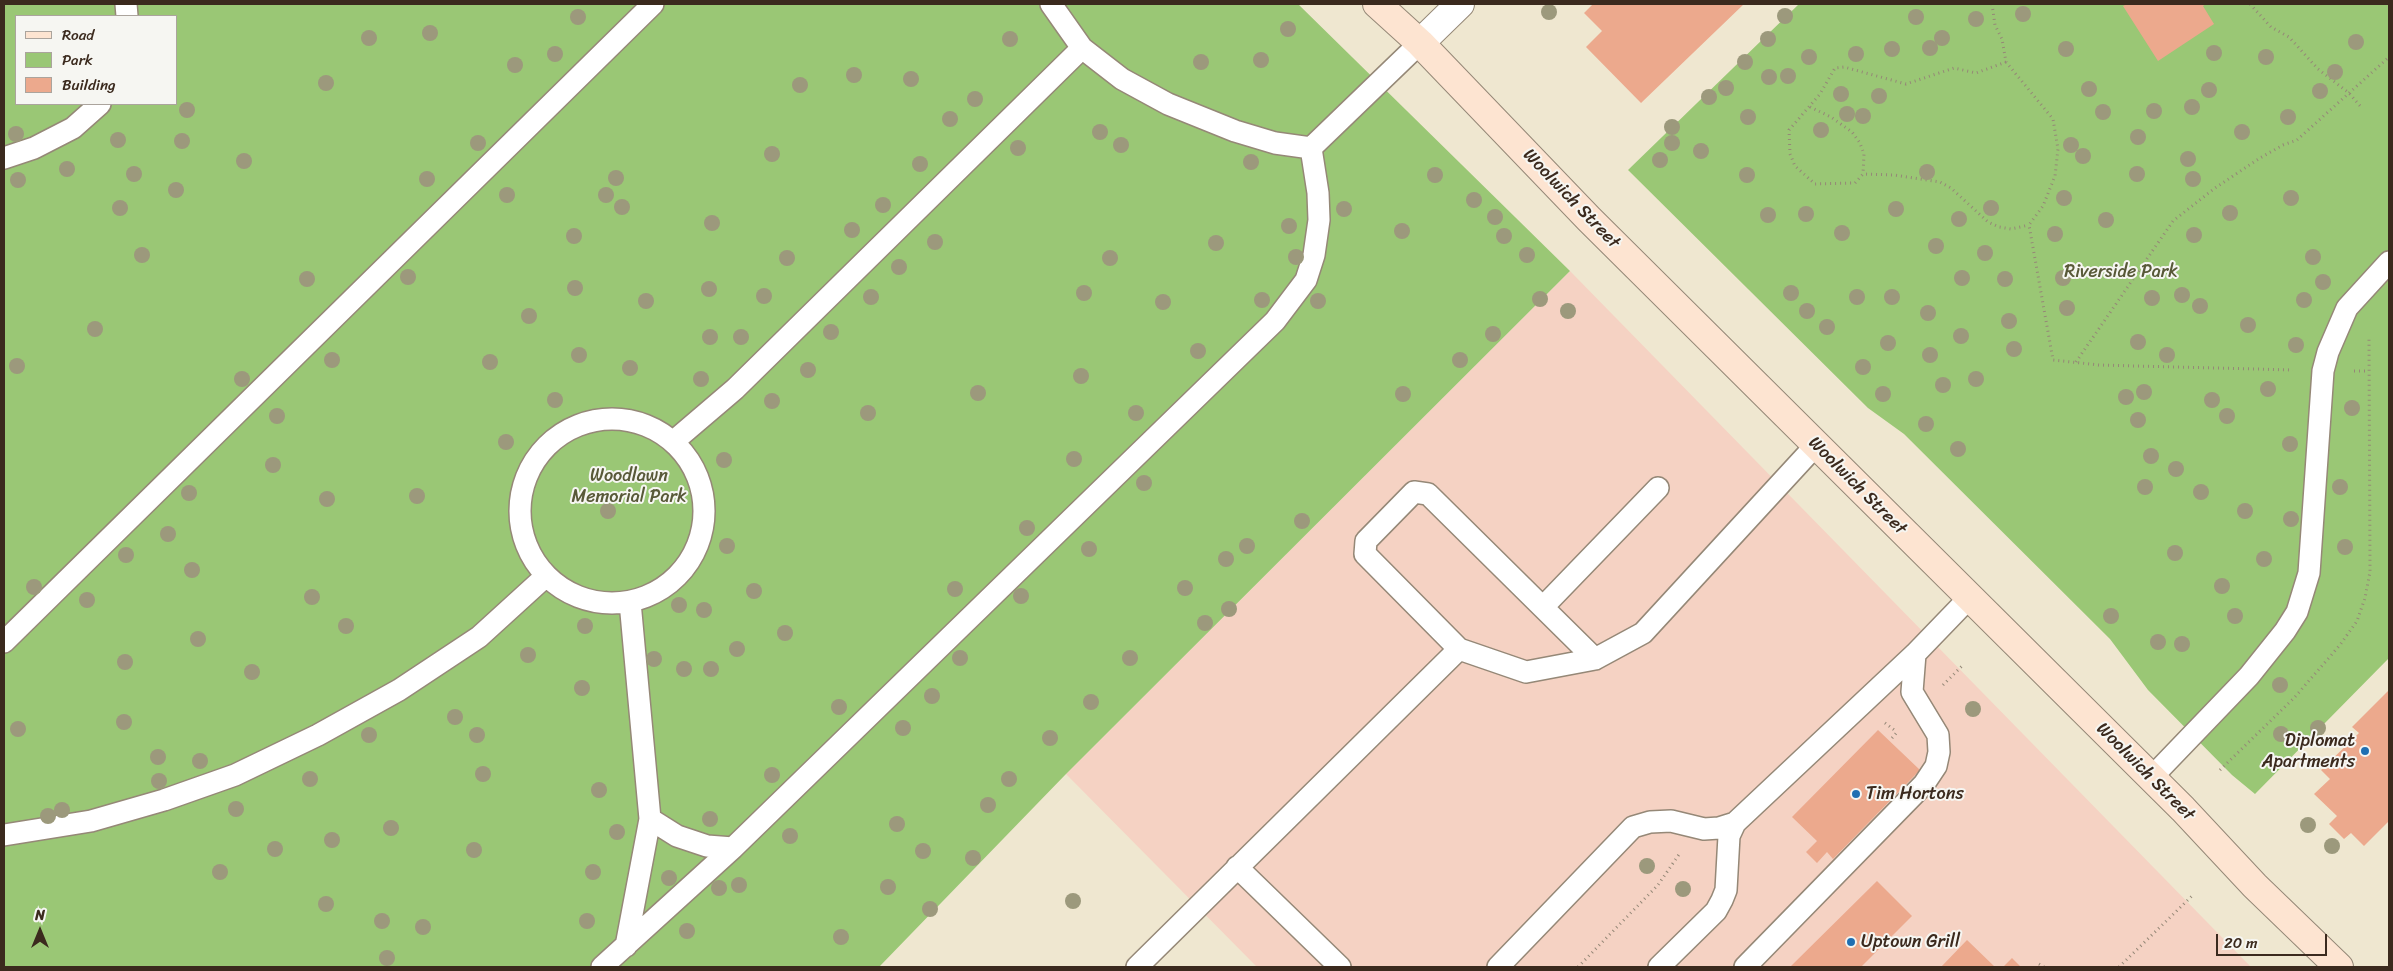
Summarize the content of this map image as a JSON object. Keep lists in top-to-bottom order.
{
  "streets": {
    "main road": ["Woolwich Street"]
  },
  "parks": ["Riverside Park", "Woodlawn Memorial Park"],
  "places": ["Diplomat Apartments", "Tim Hortons", "Uptown Grill"],
  "legend": ["Road", "Park", "Building"],
  "scale_bar": "20 m",
  "north": "top"
}
